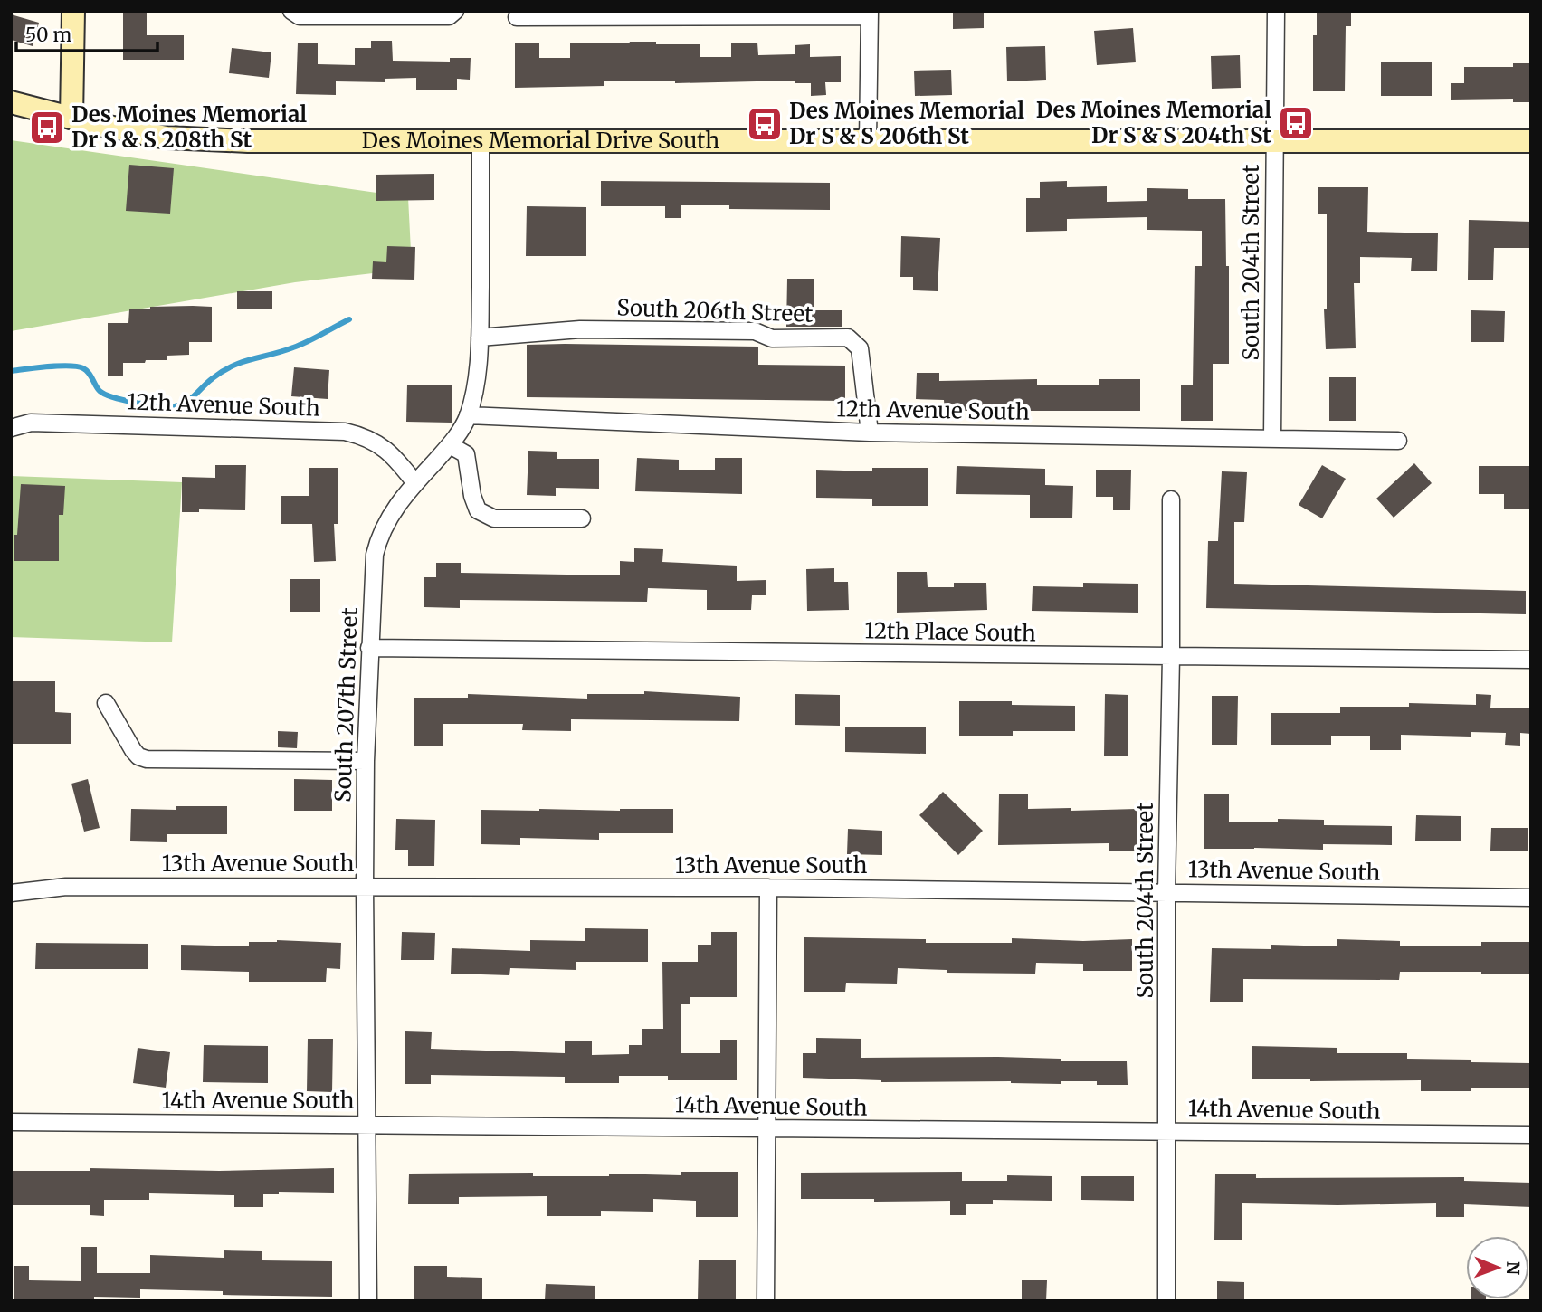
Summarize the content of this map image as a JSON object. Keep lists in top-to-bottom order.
{
  "streets": {
    "main road": ["Des Moines Memorial Drive South"],
    "street": [
      "South 204th Street",
      "South 206th Street",
      "12th Avenue South",
      "12th Place South",
      "South 207th Street",
      "13th Avenue South",
      "14th Avenue South"
    ]
  },
  "crossings": [
    ["Des Moines Memorial Drive South", "South 204th Street"],
    ["Des Moines Memorial Drive South", "South 207th Street"],
    ["South 204th Street", "12th Avenue South"],
    ["South 204th Street", "12th Place South"],
    ["South 204th Street", "13th Avenue South"],
    ["South 204th Street", "14th Avenue South"],
    ["South 206th Street", "12th Avenue South"],
    ["South 206th Street", "South 207th Street"],
    ["12th Avenue South", "South 207th Street"],
    ["12th Place South", "South 207th Street"],
    ["South 207th Street", "13th Avenue South"],
    ["South 207th Street", "14th Avenue South"]
  ],
  "places": {
    "bus stop": ["Des Moines Memorial Dr S & S 204th St", "Des Moines Memorial Dr S & S 206th St", "Des Moines Memorial Dr S & S 208th St"]
  },
  "scale_bar": "50 m",
  "north": "right"
}
